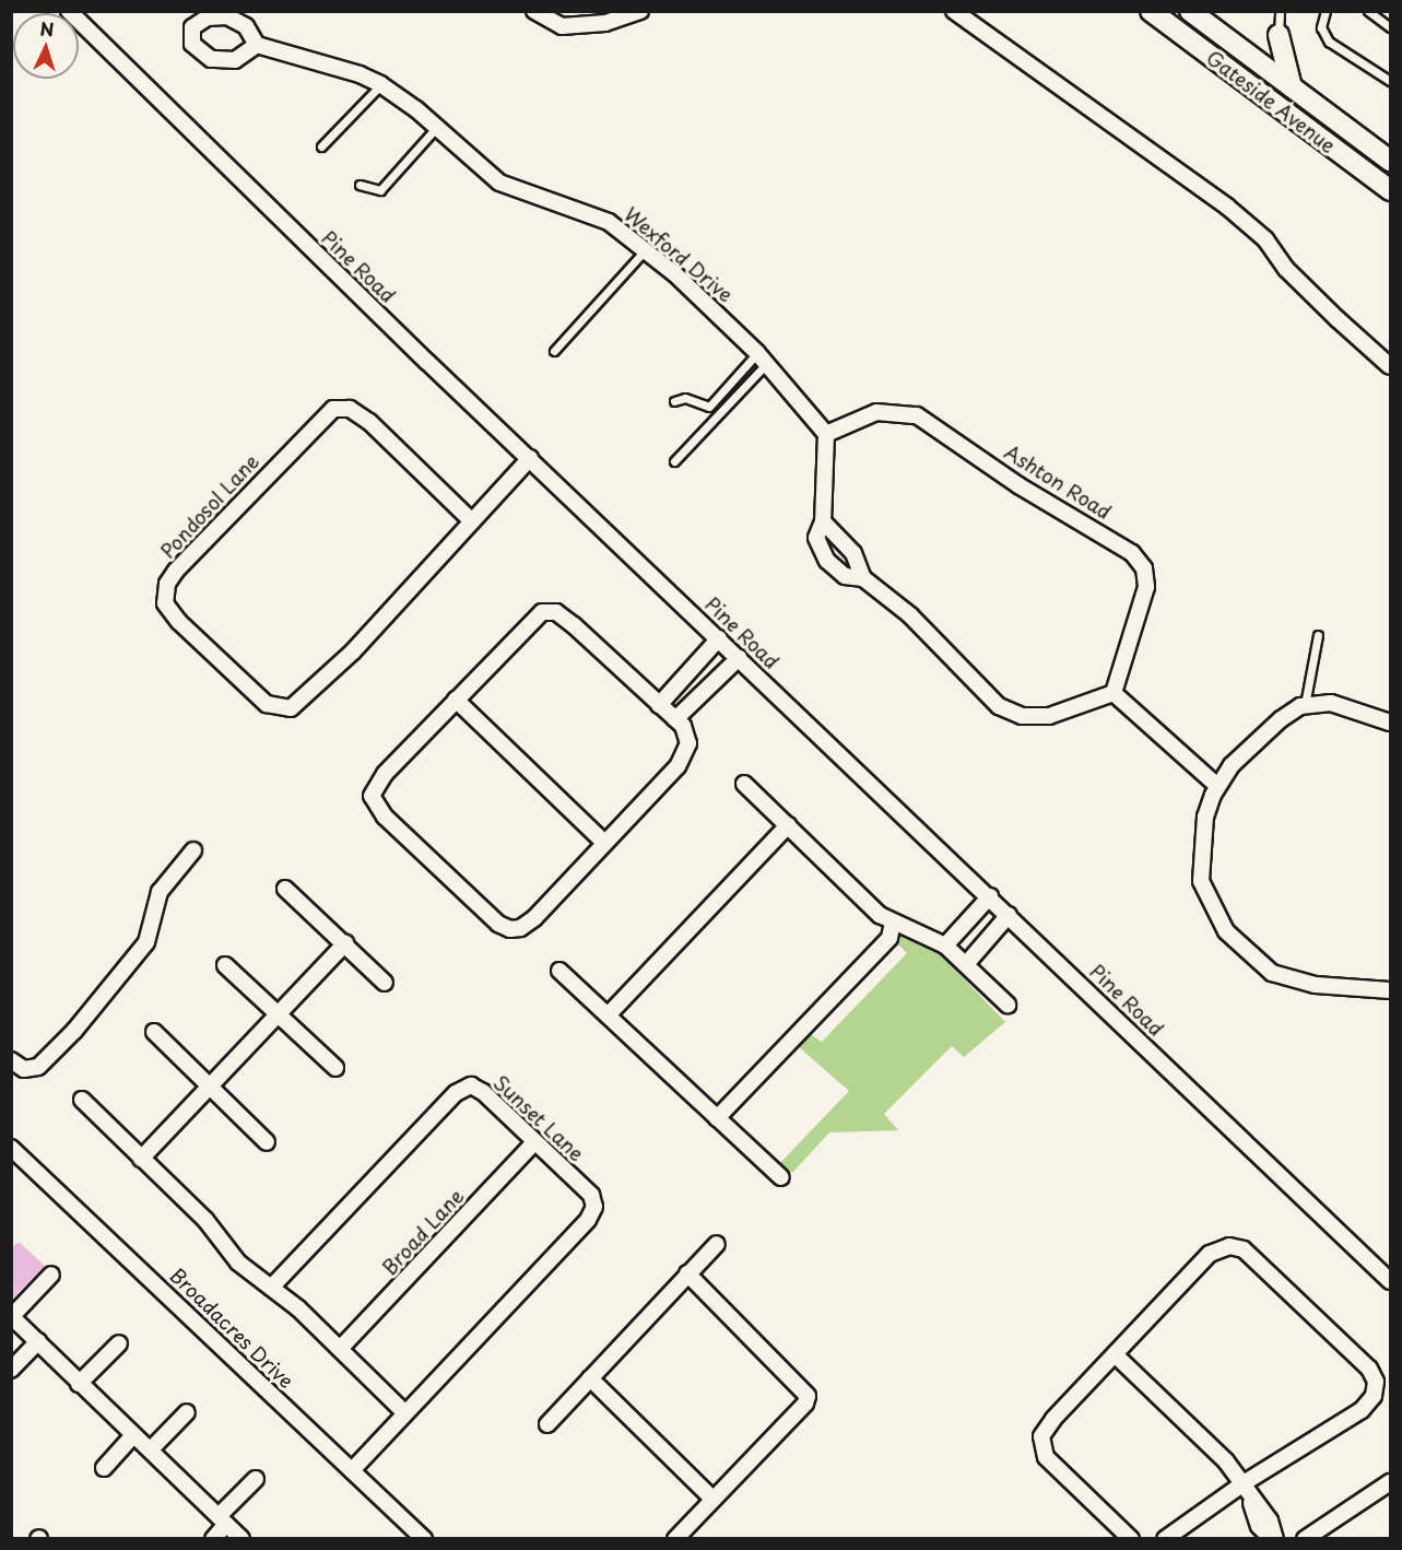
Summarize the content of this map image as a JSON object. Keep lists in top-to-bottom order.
{
  "streets": {
    "street": [
      "Gateside Avenue",
      "Wexford Drive",
      "Pine Road",
      "Ashton Road",
      "Pondosol Lane",
      "Sunset Lane",
      "Broad Lane",
      "Broadacres Drive"
    ]
  },
  "crossings": [
    ["Wexford Drive", "Ashton Road"],
    ["Pine Road", "Pondosol Lane"],
    ["Sunset Lane", "Broad Lane"],
    ["Sunset Lane", "Broadacres Drive"]
  ],
  "north": "top"
}
